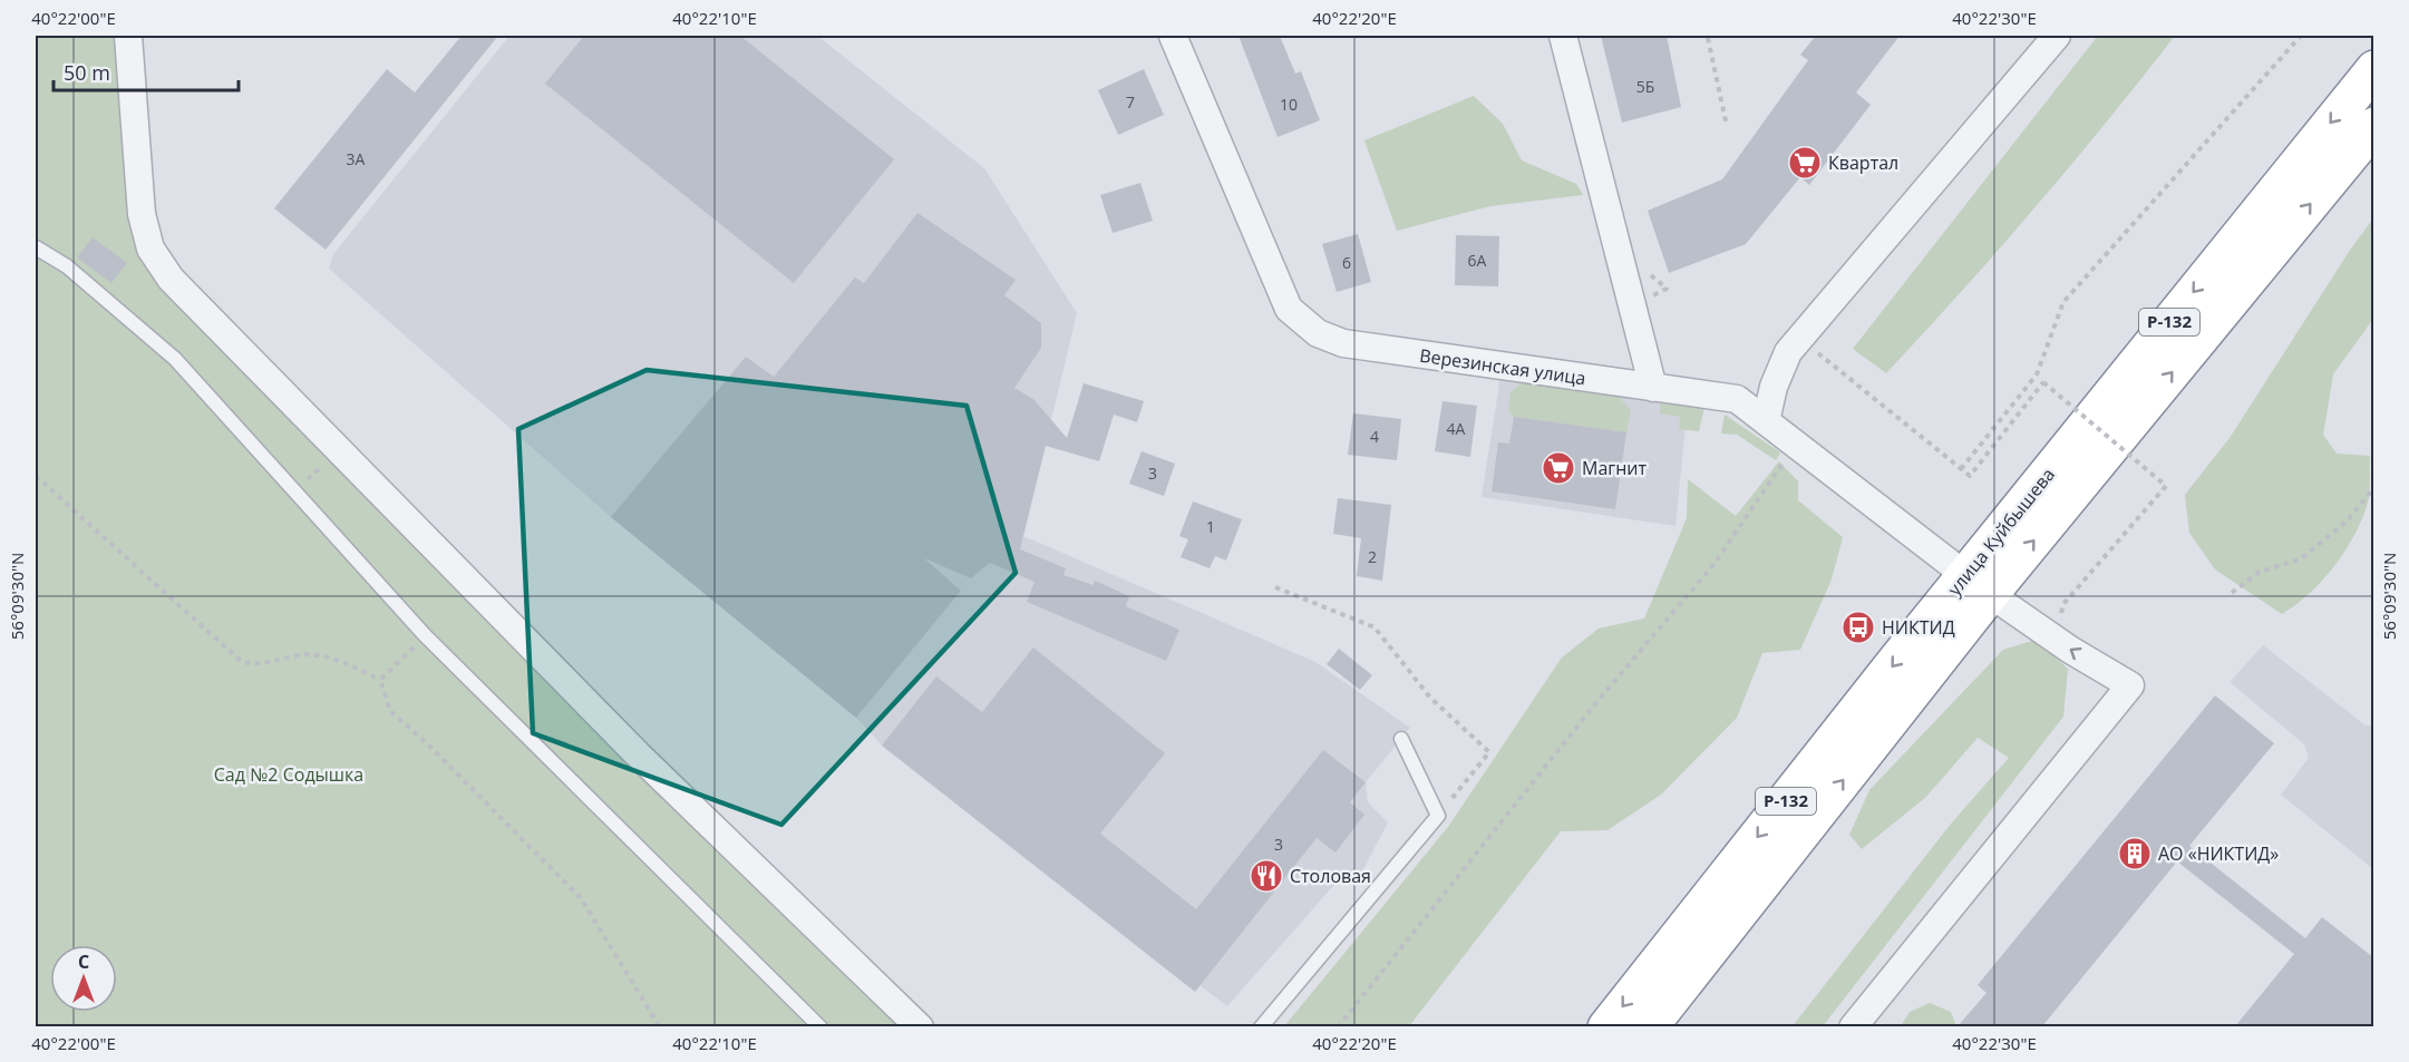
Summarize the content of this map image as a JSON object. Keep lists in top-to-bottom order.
{
  "streets": {
    "highway": ["Р-132", "улица Куйбышева"],
    "street": ["Верезинская улица"]
  },
  "crossings": [
    ["Верезинская улица", "улица Куйбышева"]
  ],
  "parks": ["Сад №2 Содышка"],
  "places": {
    "supermarket": ["Квартал", "Магнит"],
    "bus stop": ["НИКТИД"],
    "building": ["АО «НИКТИД»"],
    "restaurant": ["Столовая"]
  },
  "house_numbers": [
    "5Б",
    "7",
    "10",
    "3А",
    "6А",
    "6",
    "4А",
    "4",
    "3",
    "1",
    "2",
    "3"
  ],
  "scale_bar": "50 m",
  "north": "top",
  "coordinates": [
    "40°22'00\"E",
    "40°22'10\"E",
    "40°22'20\"E",
    "40°22'30\"E",
    "56°09'30\"N"
  ]
}
